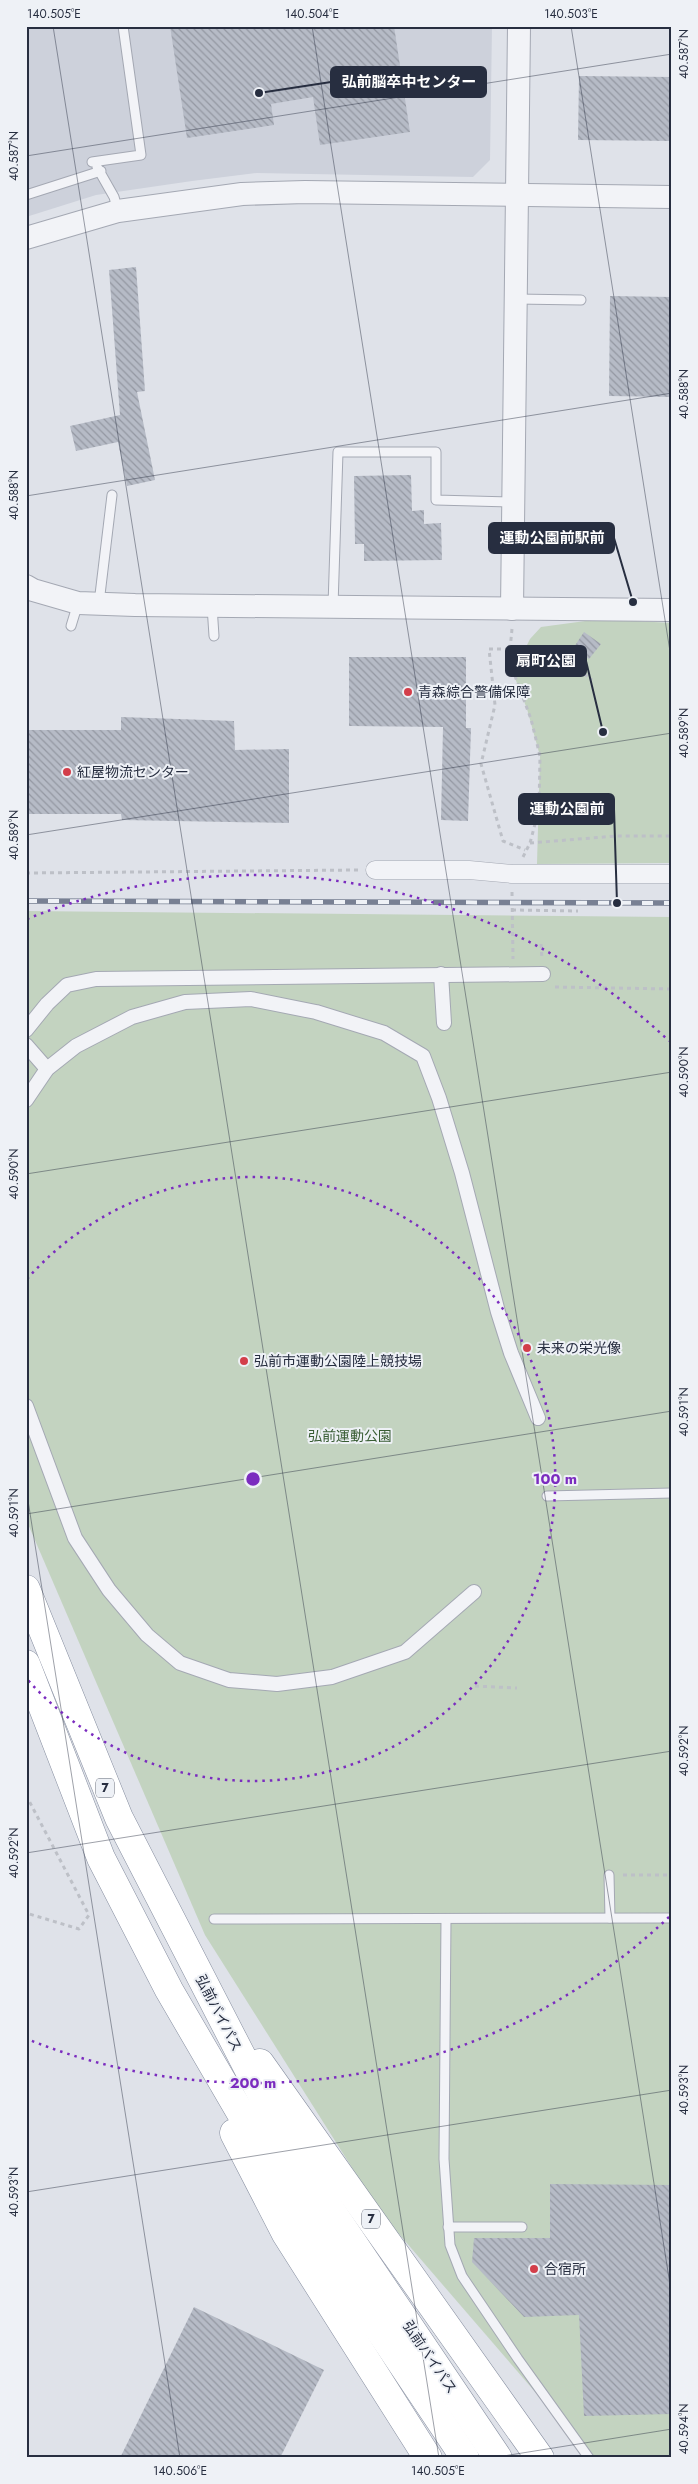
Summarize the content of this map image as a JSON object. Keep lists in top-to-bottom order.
{
  "streets": {
    "highway": ["7", "弘前バイパス"]
  },
  "crossings": [
    ["7", "弘前バイパス"]
  ],
  "parks": ["弘前運動公園"],
  "places": [
    "弘前脳卒中センター",
    "運動公園前駅前",
    "青森綜合警備保障",
    "扇町公園",
    "紅屋物流センター",
    "運動公園前",
    "未来の栄光像",
    "弘前市運動公園陸上競技場",
    "合宿所"
  ],
  "coordinates": [
    "140.505°E",
    "140.504°E",
    "140.503°E",
    "40.587°N",
    "40.588°N",
    "40.589°N",
    "40.590°N",
    "40.591°N",
    "40.592°N",
    "40.593°N",
    "40.594°N",
    "140.506°E"
  ],
  "rings": ["100 m", "200 m"]
}
